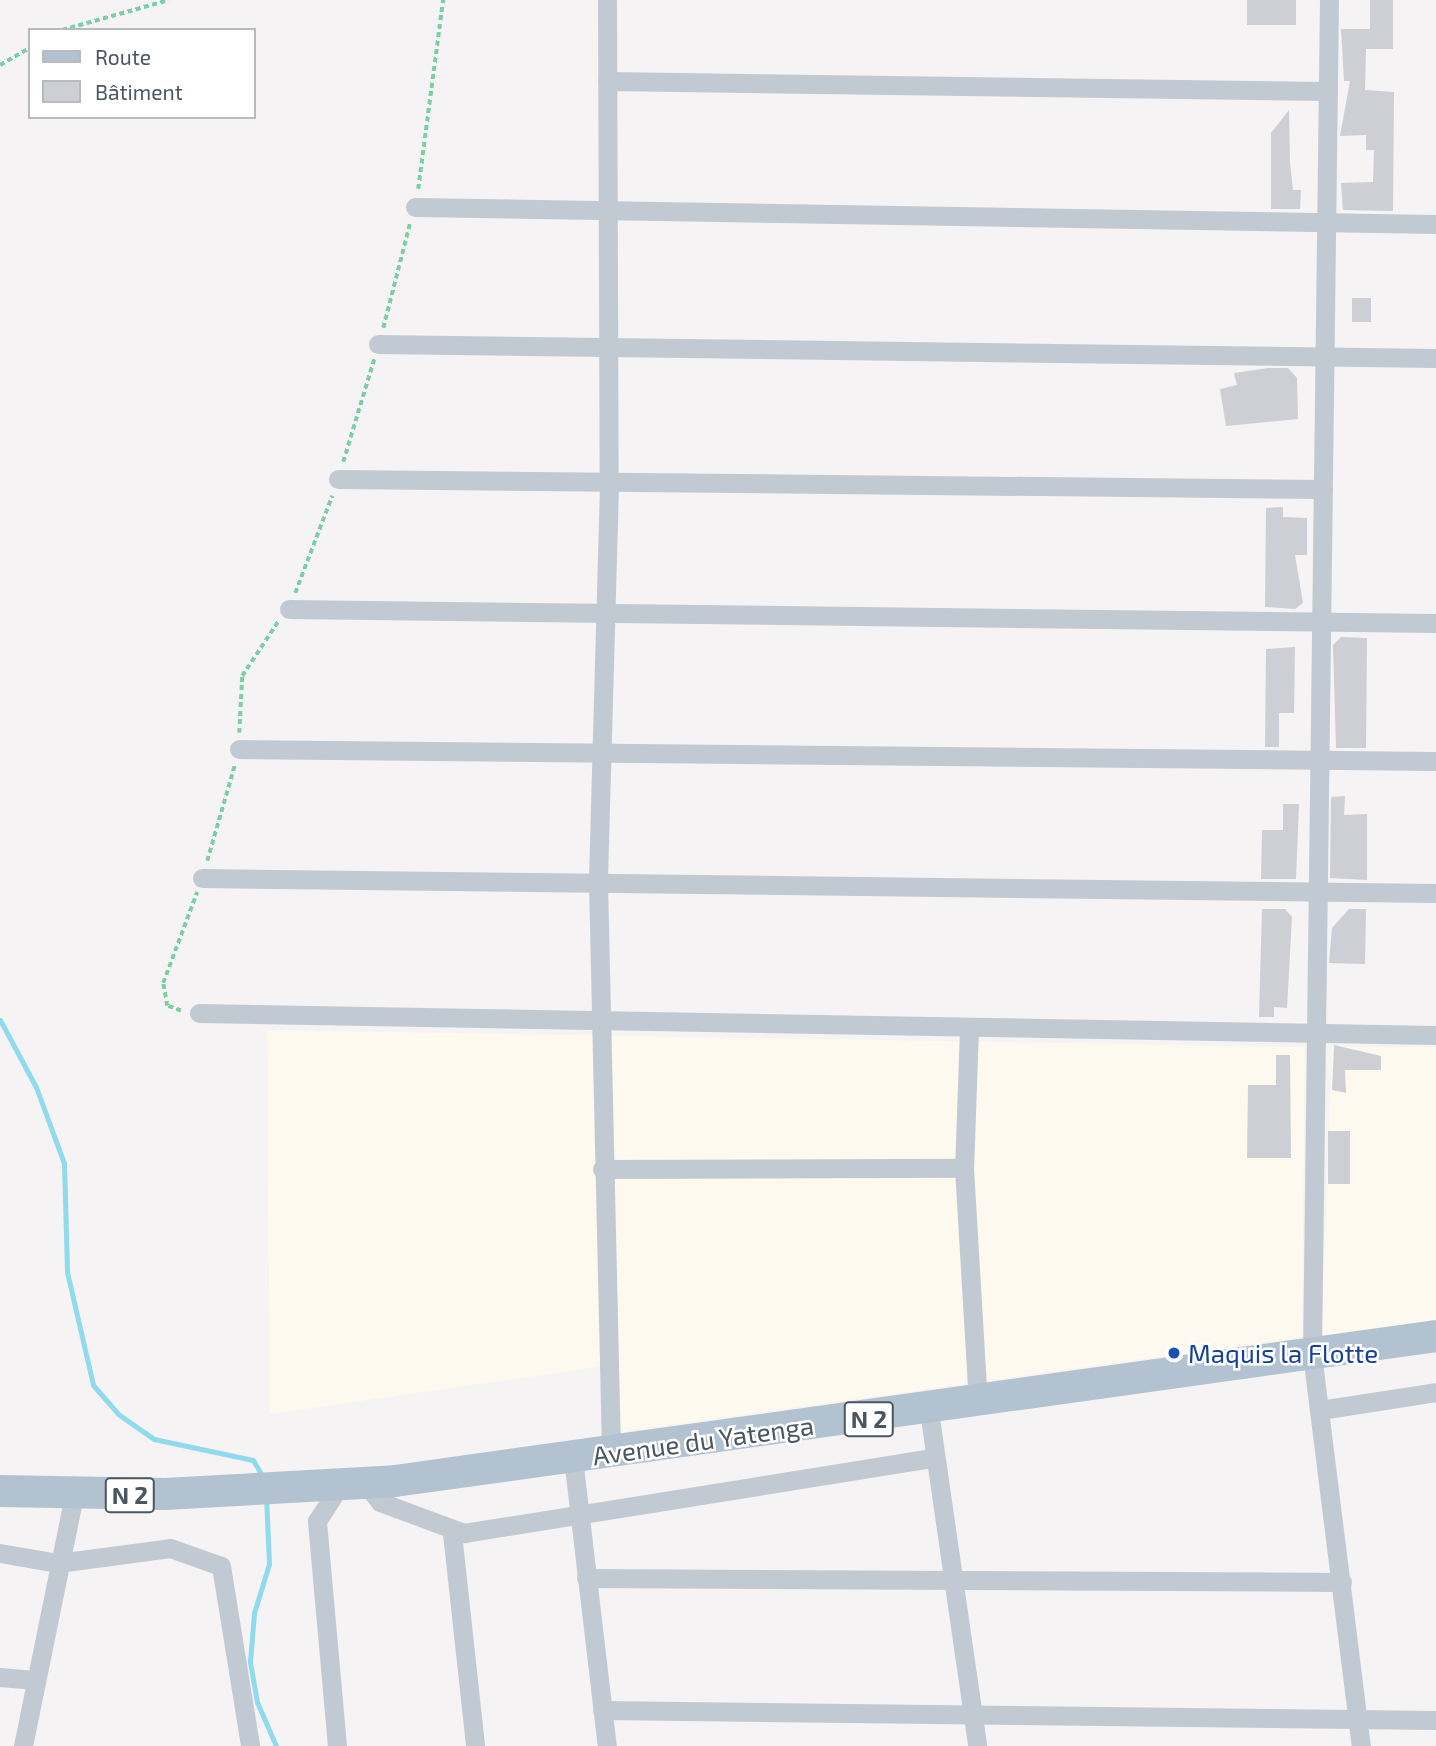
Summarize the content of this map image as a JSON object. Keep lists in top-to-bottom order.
{
  "streets": {
    "main road": ["N 2", "Avenue du Yatenga"]
  },
  "crossings": [
    ["N 2", "Avenue du Yatenga"]
  ],
  "places": ["Maquis la Flotte"],
  "legend": ["Route", "Bâtiment"]
}
